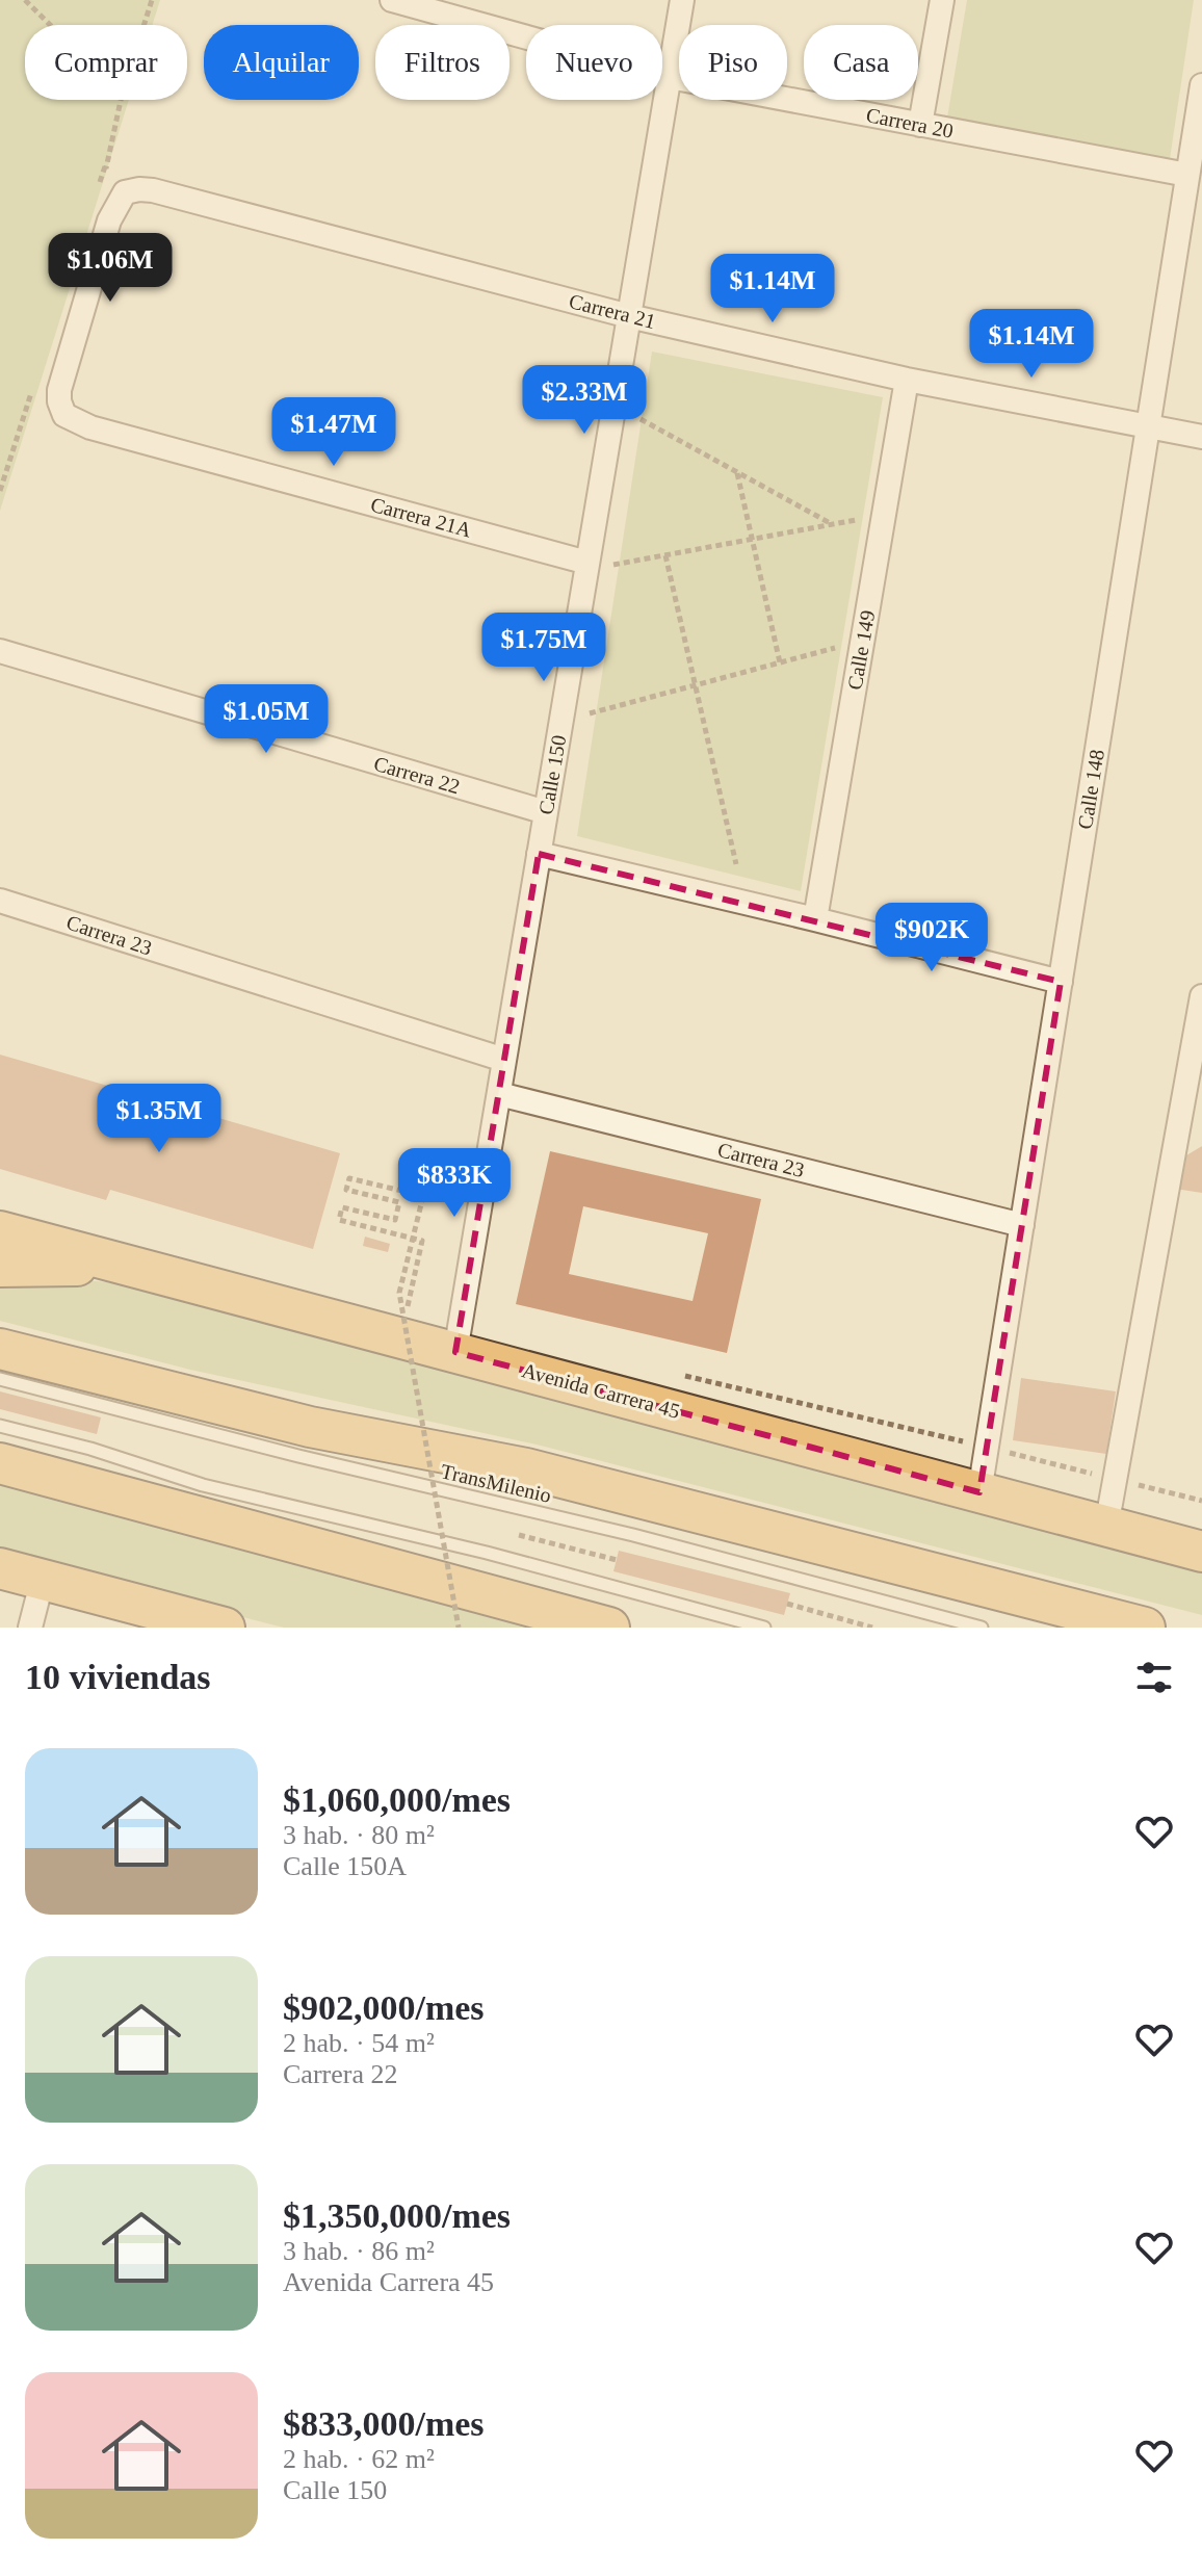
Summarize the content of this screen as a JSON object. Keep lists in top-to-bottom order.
{
  "streets": {
    "highway": ["Avenida Carrera 45"],
    "street": [
      "Carrera 20",
      "Carrera 21",
      "Carrera 21A",
      "Calle 149",
      "Carrera 22",
      "Calle 150",
      "Calle 148",
      "Carrera 23"
    ],
    "lane": ["TransMilenio"]
  },
  "crossings": [
    ["Carrera 20", "Calle 150"],
    ["Carrera 20", "Calle 148"],
    ["Carrera 21", "Carrera 21A"],
    ["Carrera 21", "Calle 149"],
    ["Carrera 21", "Calle 150"],
    ["Carrera 21", "Calle 148"],
    ["Carrera 21A", "Calle 150"],
    ["Carrera 22", "Calle 150"],
    ["Calle 150", "Carrera 23"],
    ["Calle 150", "Avenida Carrera 45"],
    ["Calle 148", "Carrera 23"],
    ["Calle 148", "Avenida Carrera 45"]
  ],
  "page": {
    "chip": [
      "Comprar",
      "Alquilar",
      "Filtros",
      "Nuevo",
      "Piso",
      "Casa"
    ],
    "price": [
      "$1.06M",
      "$1.14M",
      "$1.14M",
      "$2.33M",
      "$1.47M",
      "$1.75M",
      "$1.05M",
      "$902K",
      "$1.35M",
      "$833K"
    ],
    "heading": "10 viviendas",
    "list": [
      {
        "name": "$1,060,000/mes",
        "note": "3 hab. · 80 m² · Calle 150A"
      },
      {
        "name": "$902,000/mes",
        "note": "2 hab. · 54 m² · Carrera 22"
      },
      {
        "name": "$1,350,000/mes",
        "note": "3 hab. · 86 m² · Avenida Carrera 45"
      },
      {
        "name": "$833,000/mes",
        "note": "2 hab. · 62 m² · Calle 150"
      }
    ]
  }
}
